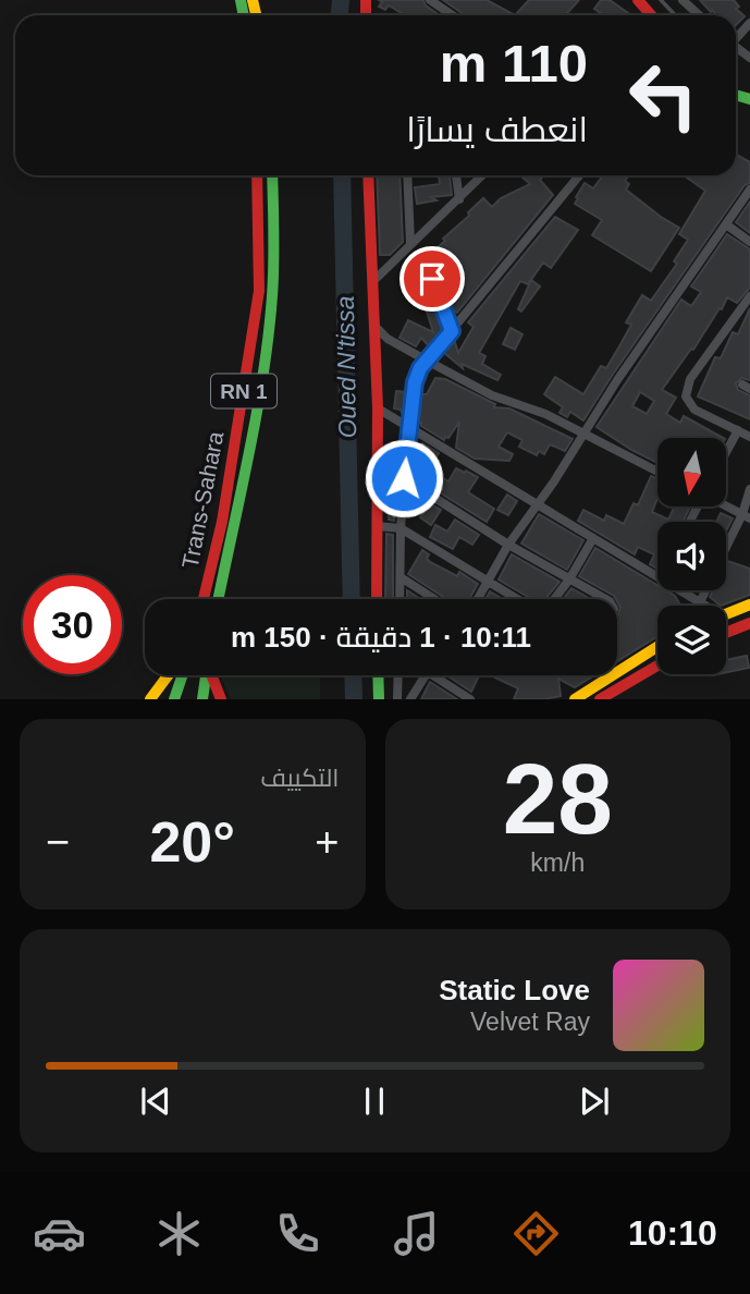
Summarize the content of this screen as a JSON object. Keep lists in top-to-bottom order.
{
  "streets": {
    "main road": ["RN 1", "Trans-Sahara"]
  },
  "water": ["Oued N'tissa"],
  "north": "bottom",
  "page": {
    "turn": ["110 m", "انعطف يسارًا"],
    "limit": "30",
    "trip": "10:11 · 1 دقيقة · 150 m",
    "tile": [
      ["28", "km/h"],
      "التكييف"
    ],
    "heat": ["−", "20°", "+"],
    "song": ["Static Love", "Velvet Ray"],
    "tabs": "10:10"
  }
}
